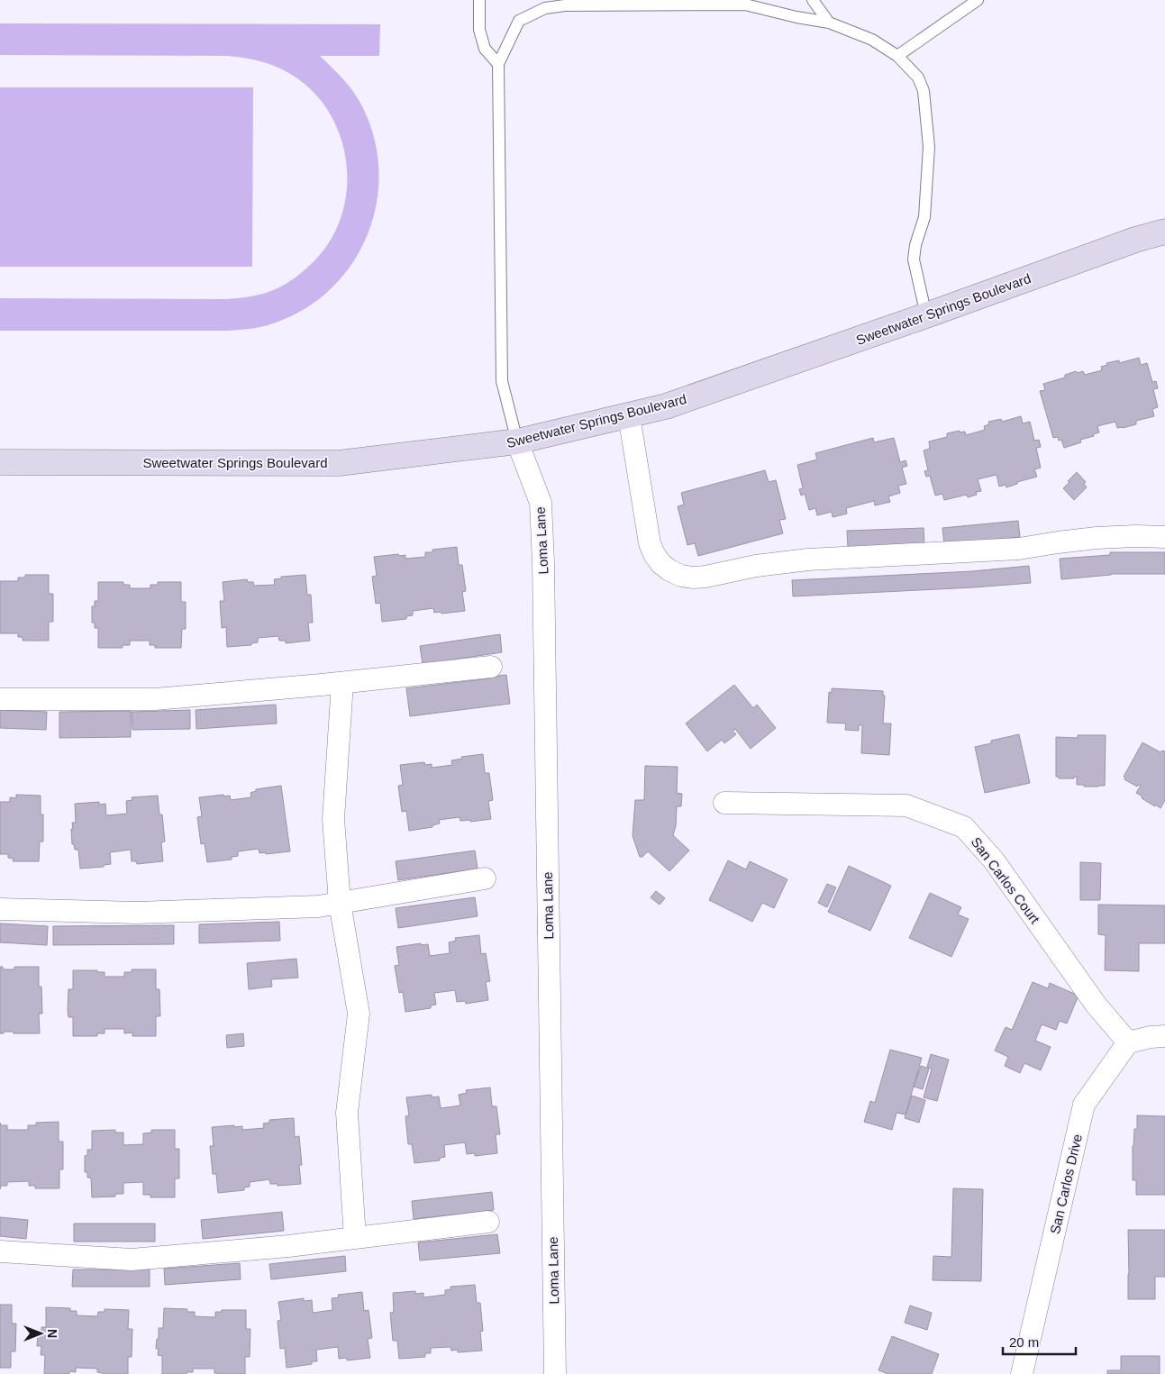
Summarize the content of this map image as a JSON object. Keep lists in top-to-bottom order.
{
  "streets": {
    "main road": ["Sweetwater Springs Boulevard"],
    "street": ["Loma Lane", "San Carlos Court", "San Carlos Drive"]
  },
  "crossings": [
    ["Sweetwater Springs Boulevard", "Loma Lane"],
    ["San Carlos Court", "San Carlos Drive"]
  ],
  "scale_bar": "20 m",
  "north": "right"
}
